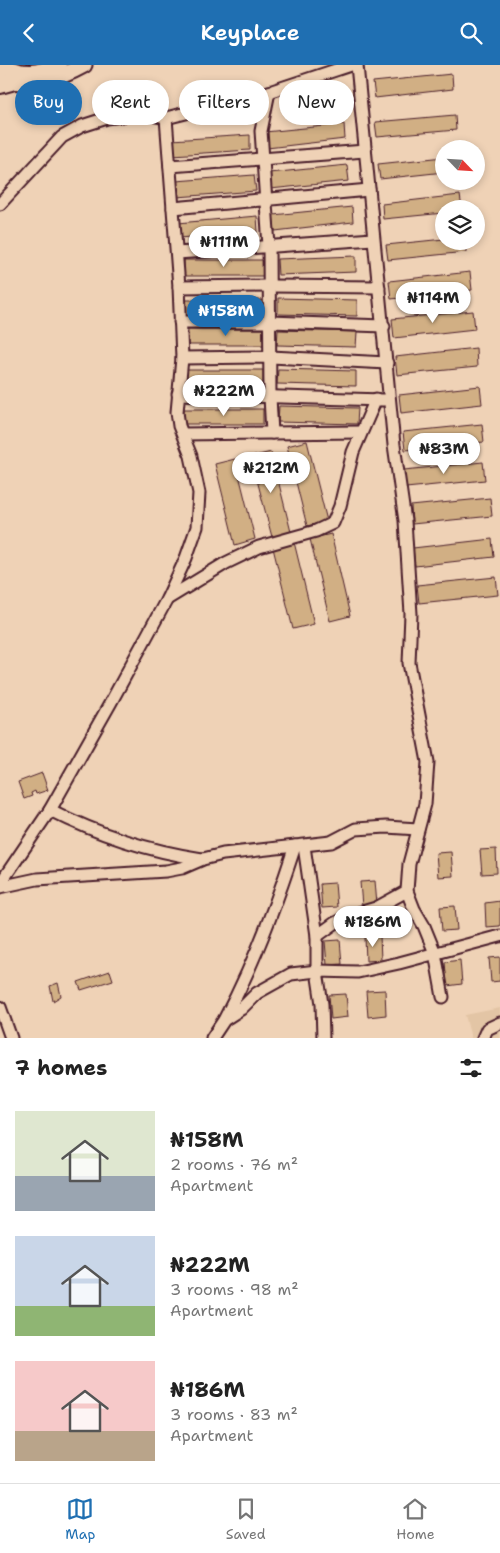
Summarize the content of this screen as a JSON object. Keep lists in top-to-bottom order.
{
  "north": "bottom right",
  "page": {
    "header": "Keyplace",
    "chip": [
      "Buy",
      "Rent",
      "Filters",
      "New"
    ],
    "price": [
      "₦111M",
      "₦114M",
      "₦158M",
      "₦222M",
      "₦83M",
      "₦212M",
      "₦186M"
    ],
    "heading": "7 homes",
    "list": [
      {
        "name": "₦158M",
        "note": "2 rooms · 76 m² · Apartment"
      },
      {
        "name": "₦222M",
        "note": "3 rooms · 98 m² · Apartment"
      },
      {
        "name": "₦186M",
        "note": "3 rooms · 83 m² · Apartment"
      }
    ],
    "tabs": ["Map", "Saved", "Home"]
  }
}
